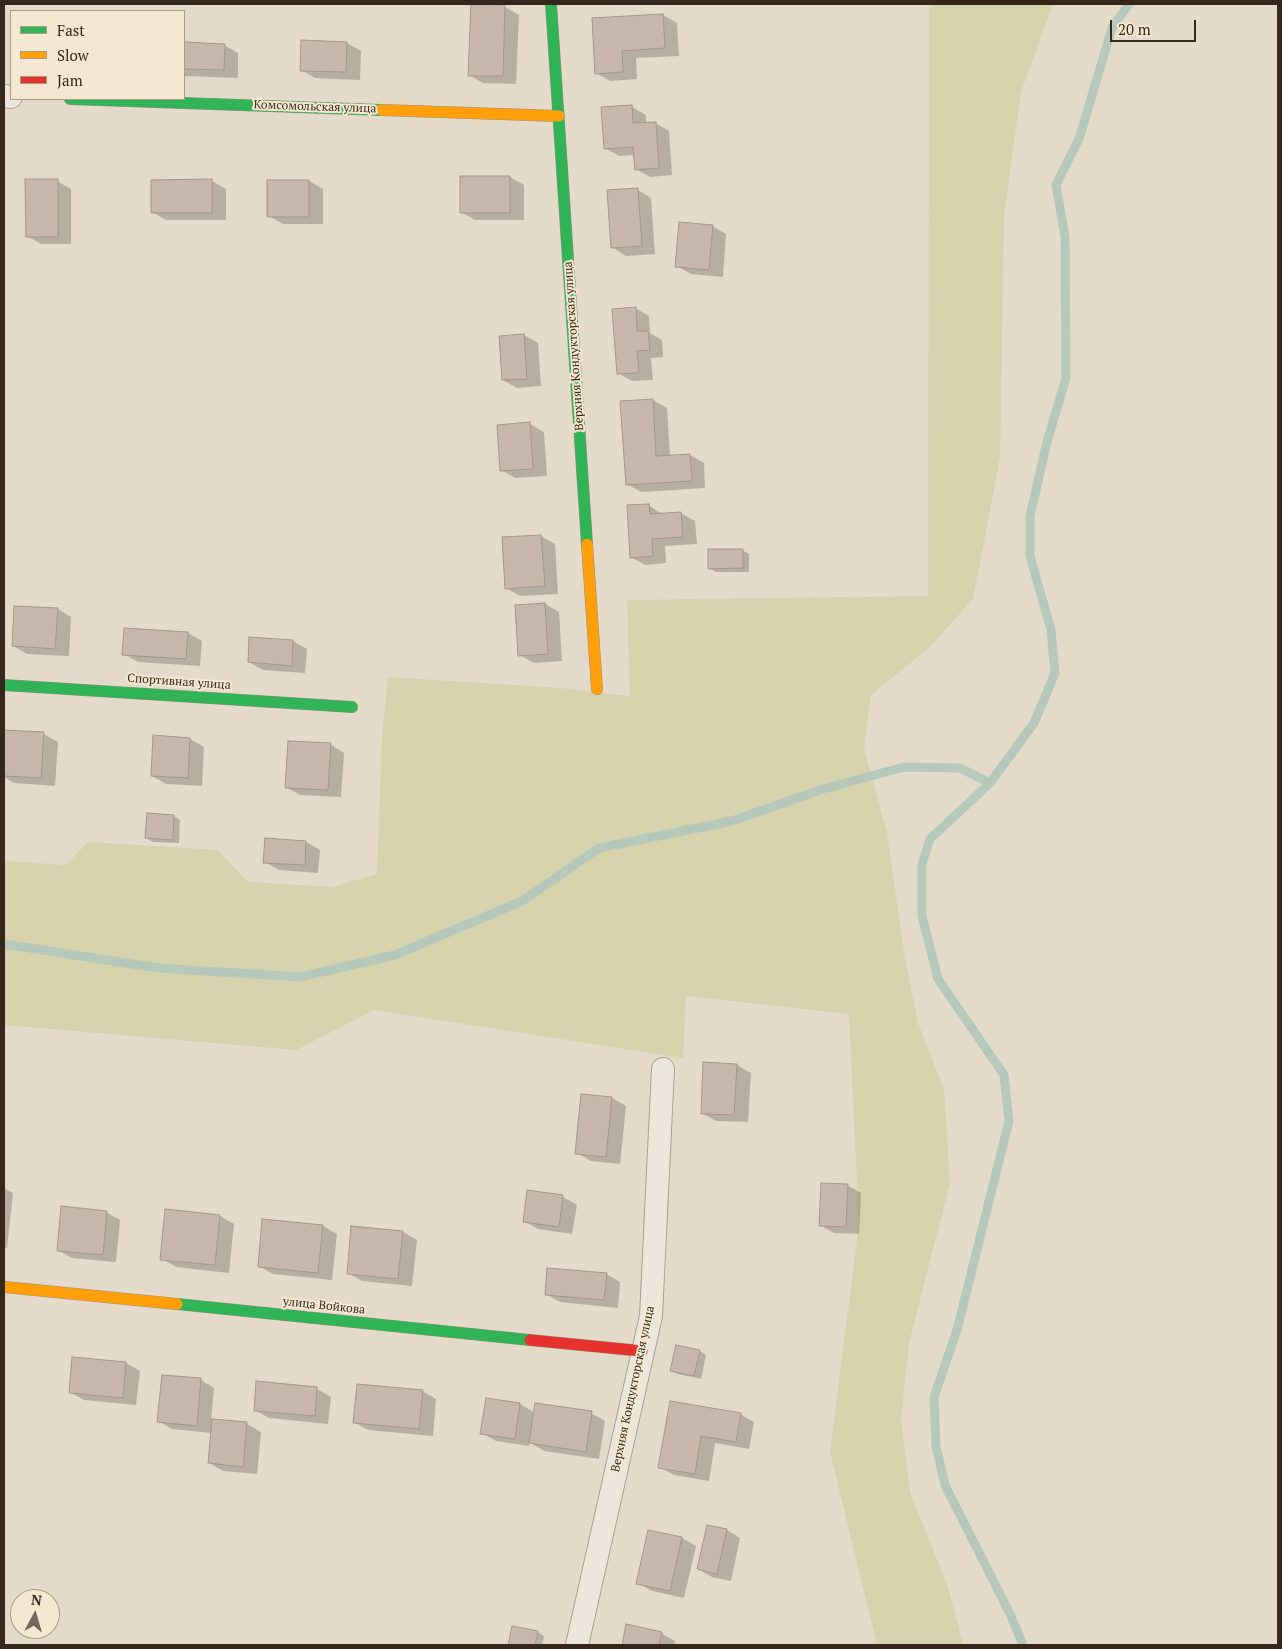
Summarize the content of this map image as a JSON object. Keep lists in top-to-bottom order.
{
  "streets": {
    "street": [
      "Комсомольская улица",
      "Верхняя Кондукторская улица",
      "Спортивная улица",
      "улица Войкова"
    ]
  },
  "crossings": [
    ["Комсомольская улица", "Верхняя Кондукторская улица"],
    ["Верхняя Кондукторская улица", "улица Войкова"]
  ],
  "legend": ["Fast", "Slow", "Jam"],
  "scale_bar": "20 m",
  "north": "top"
}
